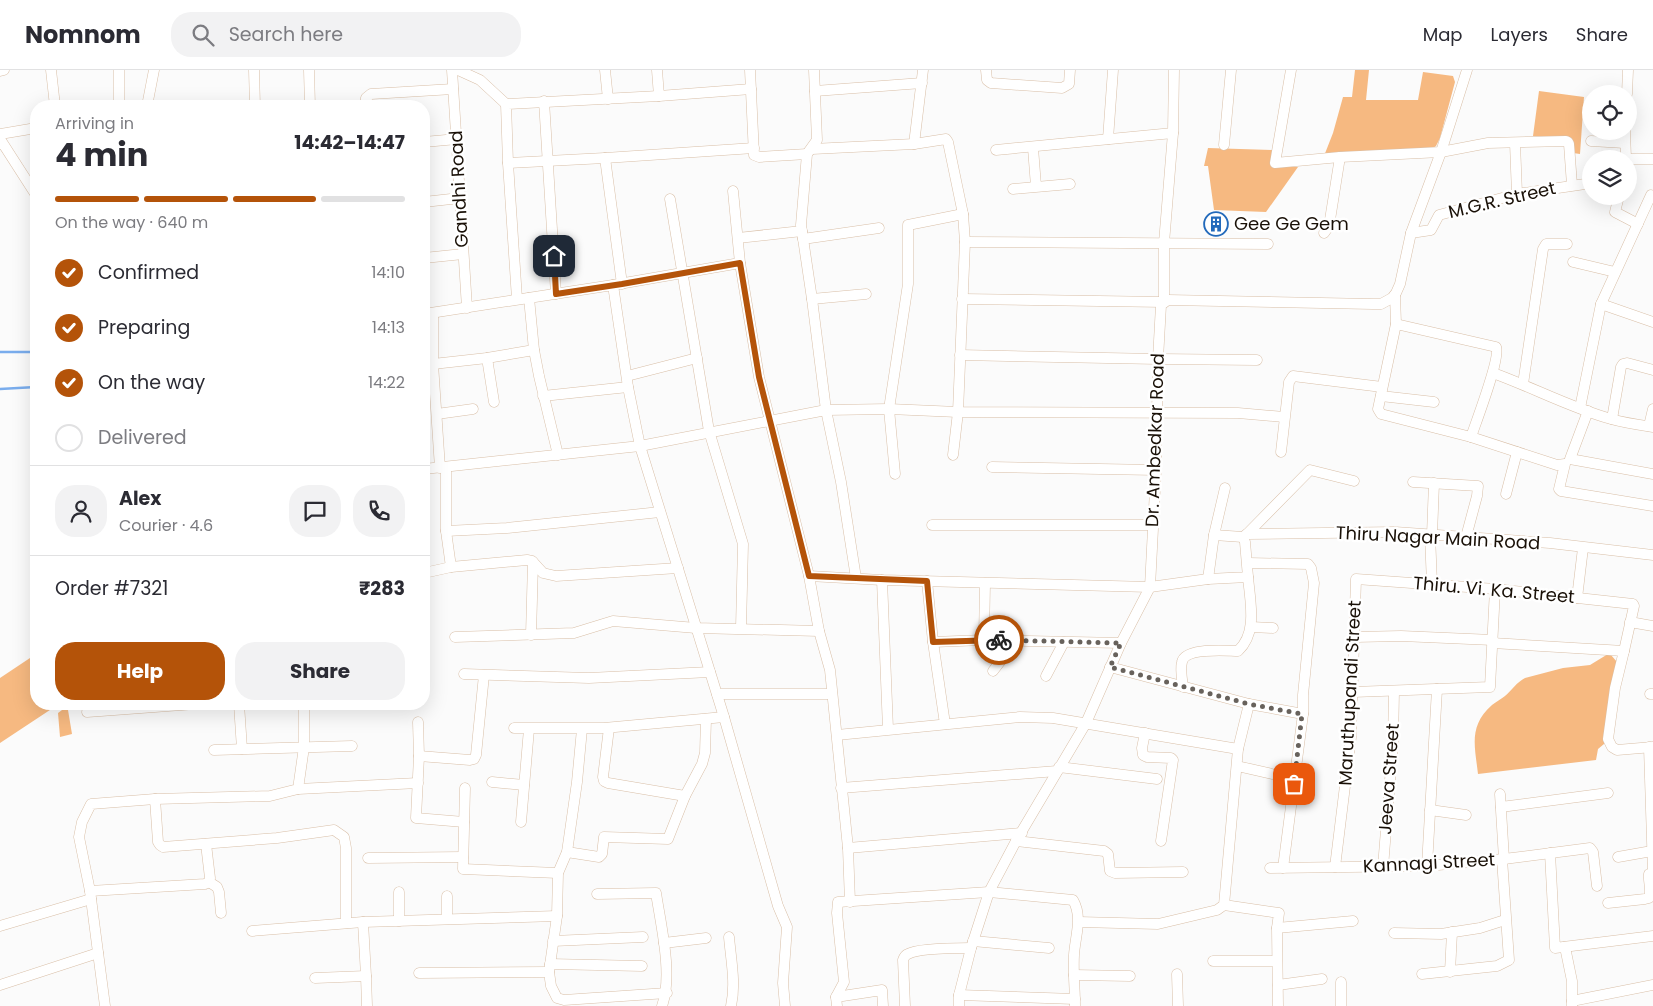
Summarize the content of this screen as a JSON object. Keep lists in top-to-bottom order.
{
  "streets": {
    "street": [
      "Gandhi Road",
      "M.G.R. Street",
      "Dr. Ambedkar Road",
      "Thiru Nagar Main Road",
      "Thiru. Vi. Ka. Street",
      "Maruthupandi Street",
      "Jeeva Street",
      "Kannagi Street"
    ]
  },
  "crossings": [
    ["Thiru. Vi. Ka. Street", "Maruthupandi Street"],
    ["Maruthupandi Street", "Kannagi Street"],
    ["Jeeva Street", "Kannagi Street"]
  ],
  "places": {
    "building": ["Gee Ge Gem"]
  },
  "page": {
    "header": "Nomnom",
    "search": "Search here",
    "nav": ["Map", "Layers", "Share"],
    "heading": ["4 min", "Arriving in", "14:42–14:47"],
    "panel": [
      "Alex",
      "Courier · 4.6",
      "Order #7321",
      "₹283"
    ],
    "bar": "On the way · 640 m",
    "list": [
      ["Confirmed", "14:10"],
      ["Preparing", "14:13"],
      ["On the way", "14:22"],
      "Delivered"
    ],
    "buttons": ["Help", "Share"]
  }
}
